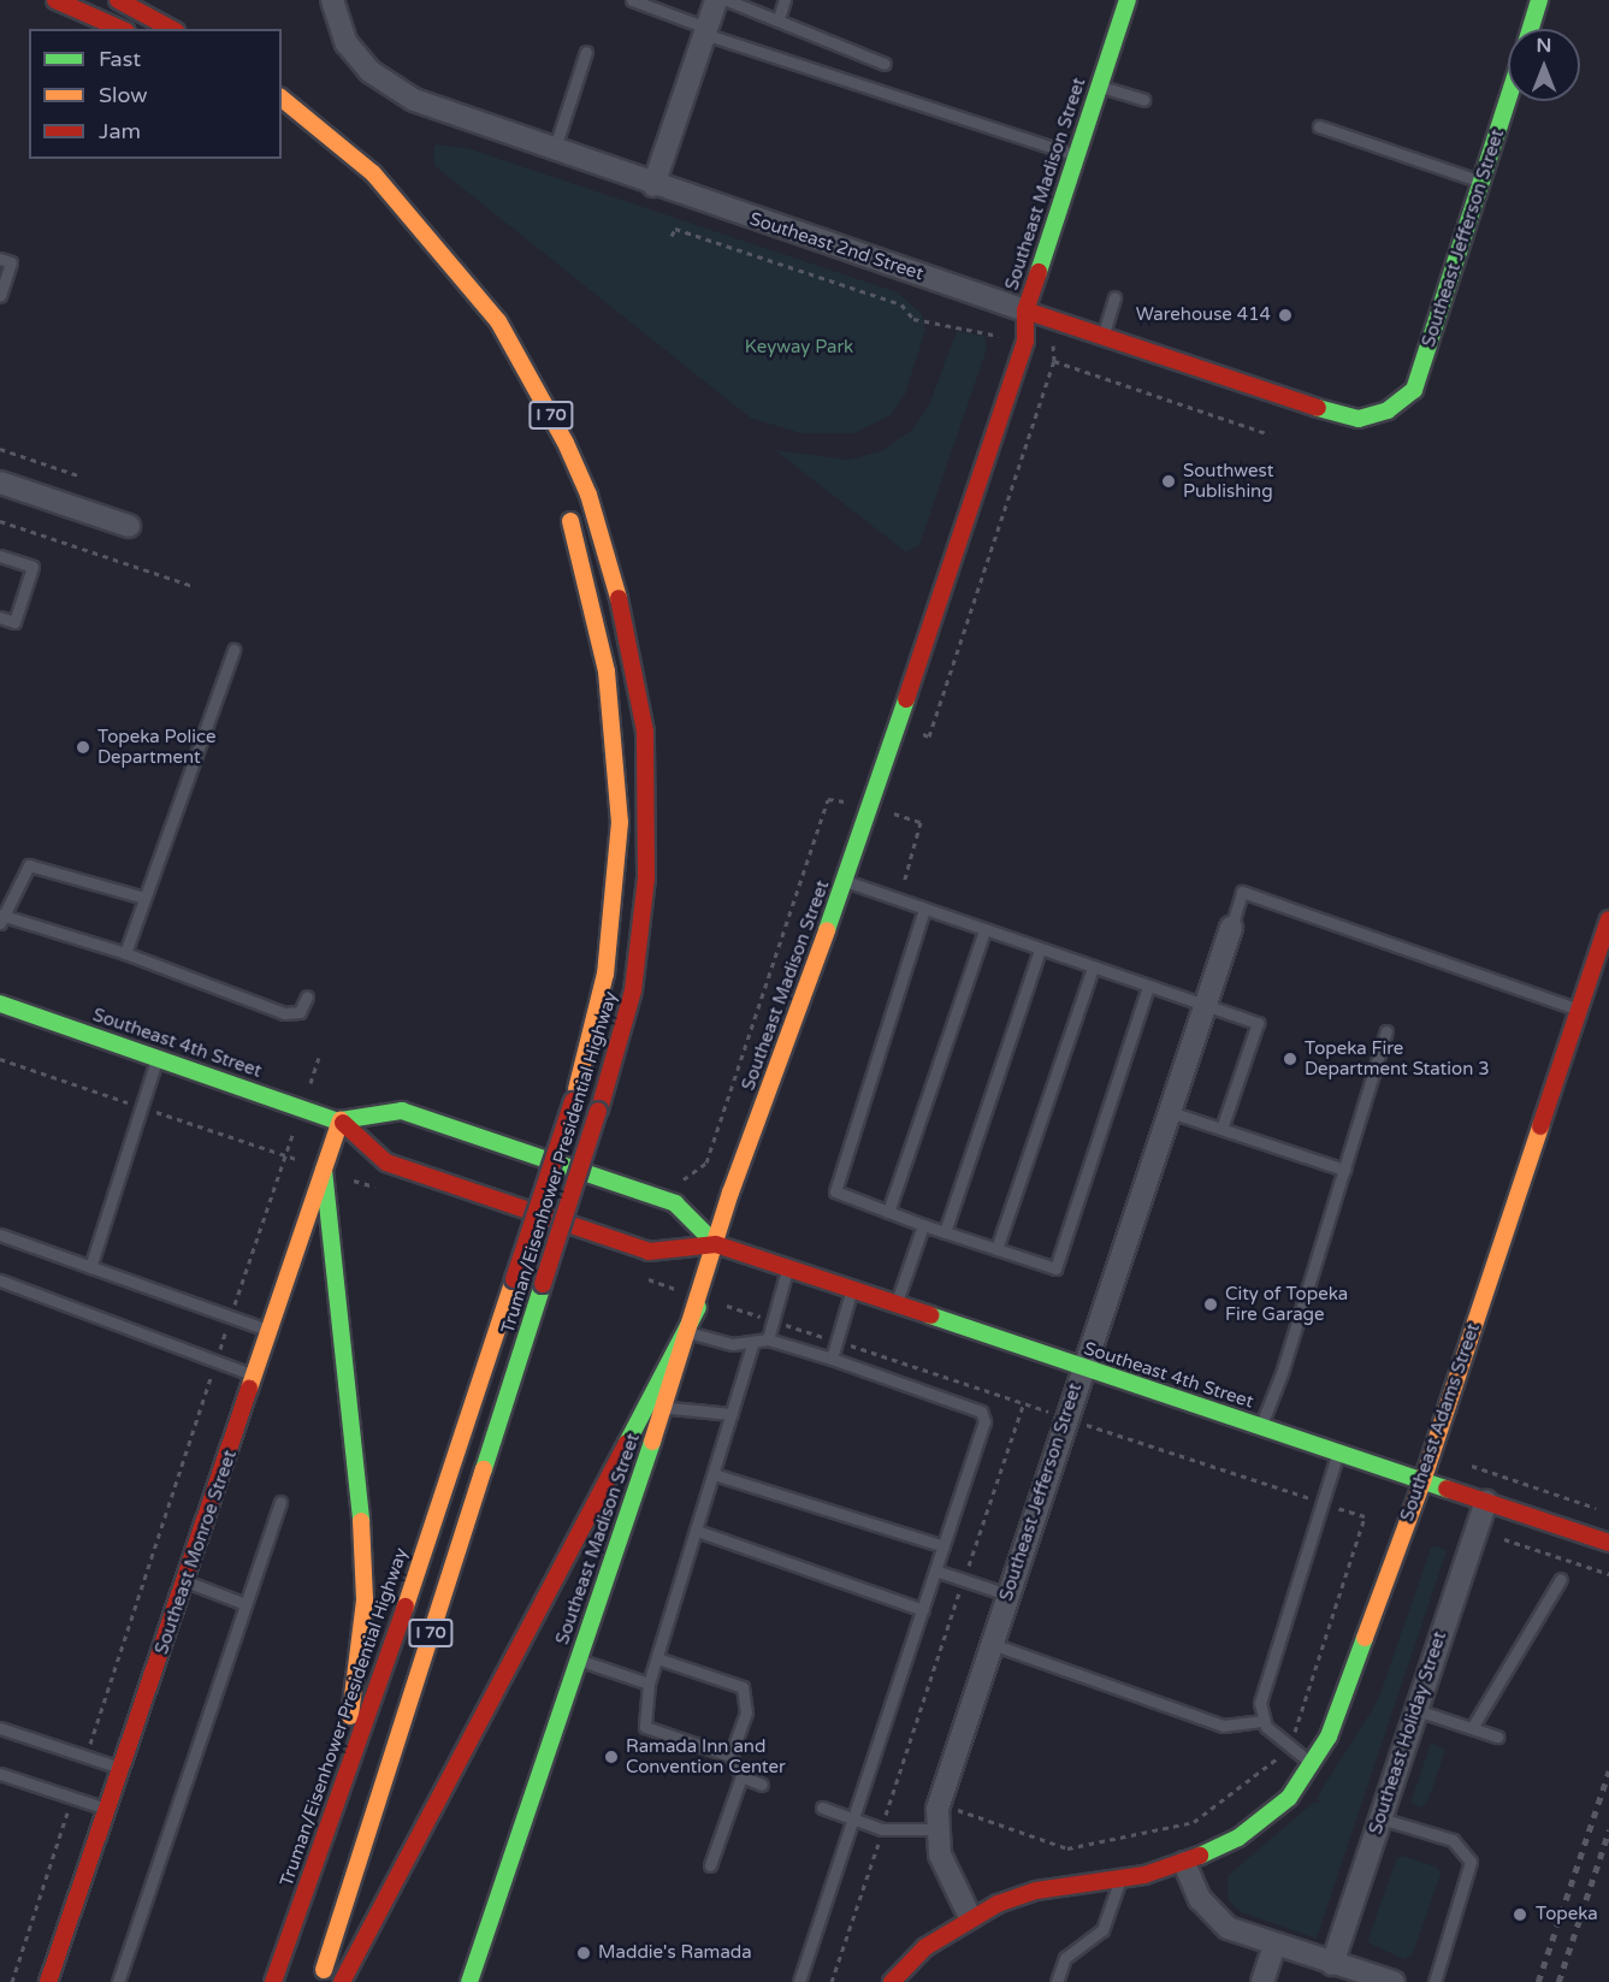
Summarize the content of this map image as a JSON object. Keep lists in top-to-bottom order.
{
  "streets": {
    "main road": [
      "Southeast Madison Street",
      "Southeast Jefferson Street",
      "Southeast 2nd Street",
      "I 70",
      "Southeast 4th Street",
      "Truman/Eisenhower Presidential Highway",
      "Southeast Adams Street",
      "Southeast Monroe Street"
    ],
    "street": ["Southeast Holiday Street"]
  },
  "crossings": [
    ["Southeast Madison Street", "Southeast 2nd Street"],
    ["Southeast Madison Street", "Southeast 4th Street"],
    ["Southeast Jefferson Street", "Southeast 2nd Street"],
    ["Southeast Jefferson Street", "Southeast 4th Street"],
    ["Southeast 4th Street", "Southeast Adams Street"],
    ["Southeast 4th Street", "Southeast Monroe Street"],
    ["Southeast 4th Street", "Southeast Holiday Street"]
  ],
  "parks": ["Keyway Park"],
  "places": [
    "Warehouse 414",
    "Southwest Publishing",
    "Topeka Police Department",
    "Topeka Fire Department Station 3",
    "City of Topeka Fire Garage",
    "Ramada Inn and Convention Center",
    "Topeka",
    "Maddie's Ramada"
  ],
  "legend": ["Fast", "Slow", "Jam"],
  "north": "top"
}
